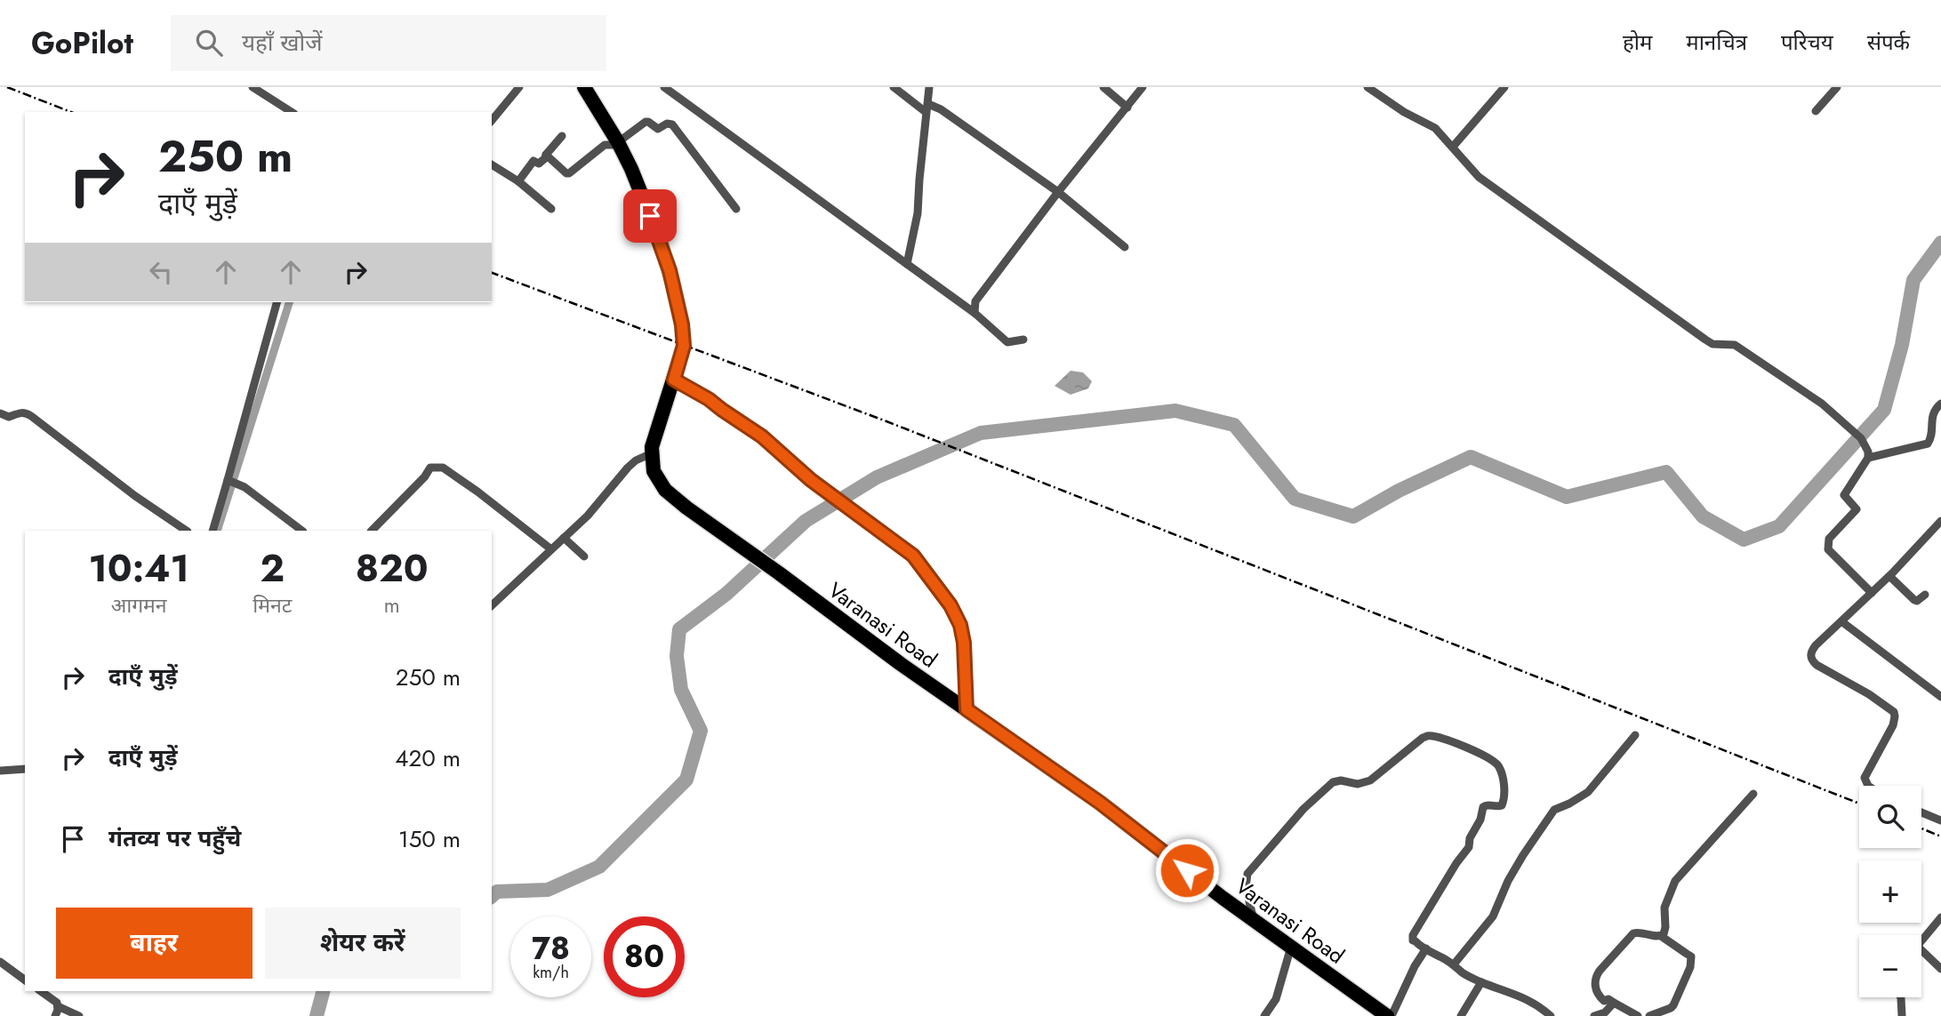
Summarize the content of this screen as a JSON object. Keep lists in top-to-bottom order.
{
  "streets": {
    "highway": ["Varanasi Road"]
  },
  "page": {
    "header": "GoPilot",
    "search": "यहाँ खोजें",
    "nav": [
      "होम",
      "मानचित्र",
      "परिचय",
      "संपर्क"
    ],
    "turn": ["250 m", "दाएँ मुड़ें"],
    "eta": [
      "10:41",
      "आगमन",
      "2",
      "मिनट",
      "820",
      "m"
    ],
    "list": [
      {
        "name": "दाएँ मुड़ें",
        "value": "250 m"
      },
      {
        "name": "दाएँ मुड़ें",
        "value": "420 m"
      },
      {
        "name": "गंतव्य पर पहुँचे",
        "value": "150 m"
      }
    ],
    "map_buttons": ["+", "−"],
    "buttons": ["बाहर", "शेयर करें"],
    "speed": "78 km/h",
    "limit": "80"
  }
}
